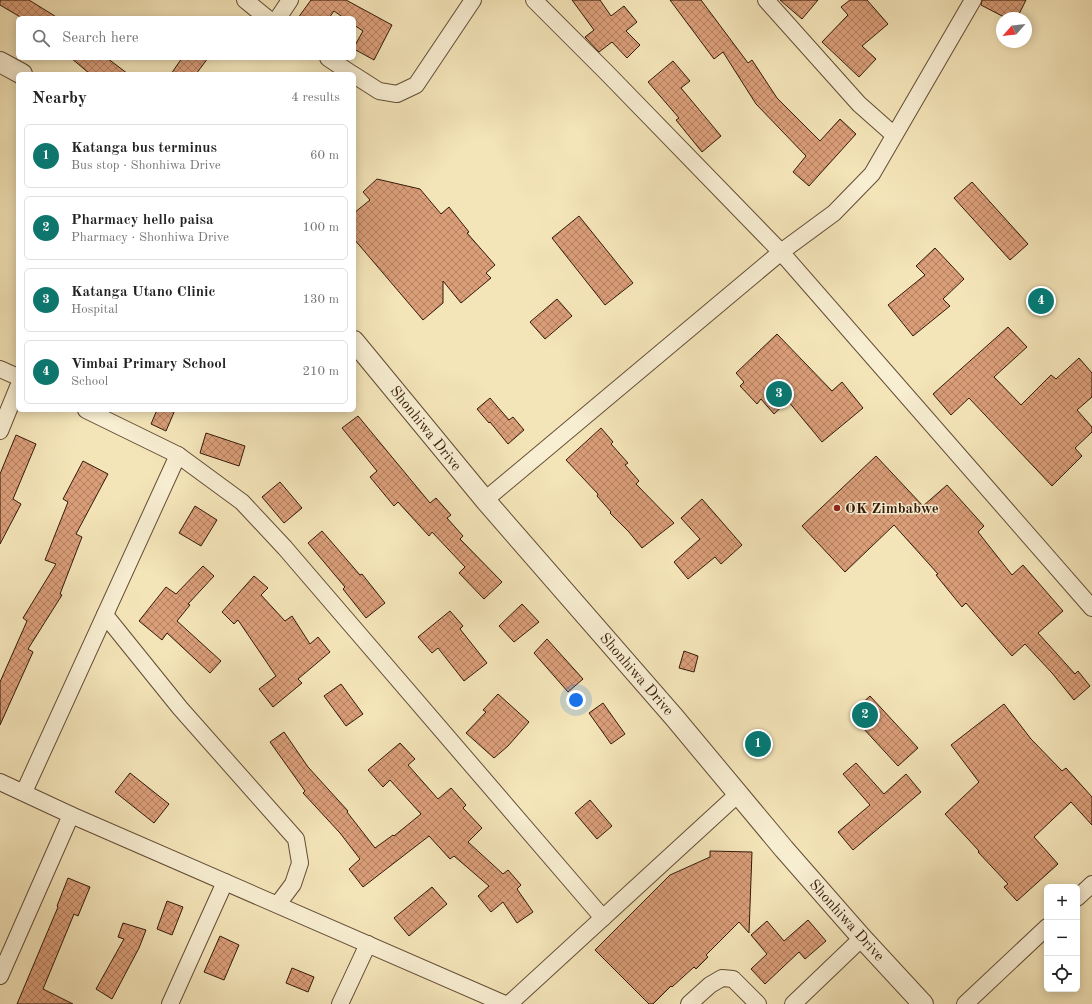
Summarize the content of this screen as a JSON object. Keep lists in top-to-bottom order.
{
  "streets": {
    "street": ["Shonhiwa Drive"]
  },
  "places": ["OK Zimbabwe"],
  "north": "bottom left",
  "page": {
    "search": "Search here",
    "heading": ["Nearby", "4 results"],
    "list": [
      {
        "mark": "1",
        "name": "Katanga bus terminus",
        "note": "Bus stop · Shonhiwa Drive",
        "value": "60 m"
      },
      {
        "mark": "2",
        "name": "Pharmacy hello paisa",
        "note": "Pharmacy · Shonhiwa Drive",
        "value": "100 m"
      },
      {
        "mark": "3",
        "name": "Katanga Utano Clinic",
        "note": "Hospital",
        "value": "130 m"
      },
      {
        "mark": "4",
        "name": "Vimbai Primary School",
        "note": "School",
        "value": "210 m"
      }
    ],
    "pins": [
      "4",
      "3",
      "2",
      "1"
    ],
    "map_buttons": ["+", "−"]
  }
}
